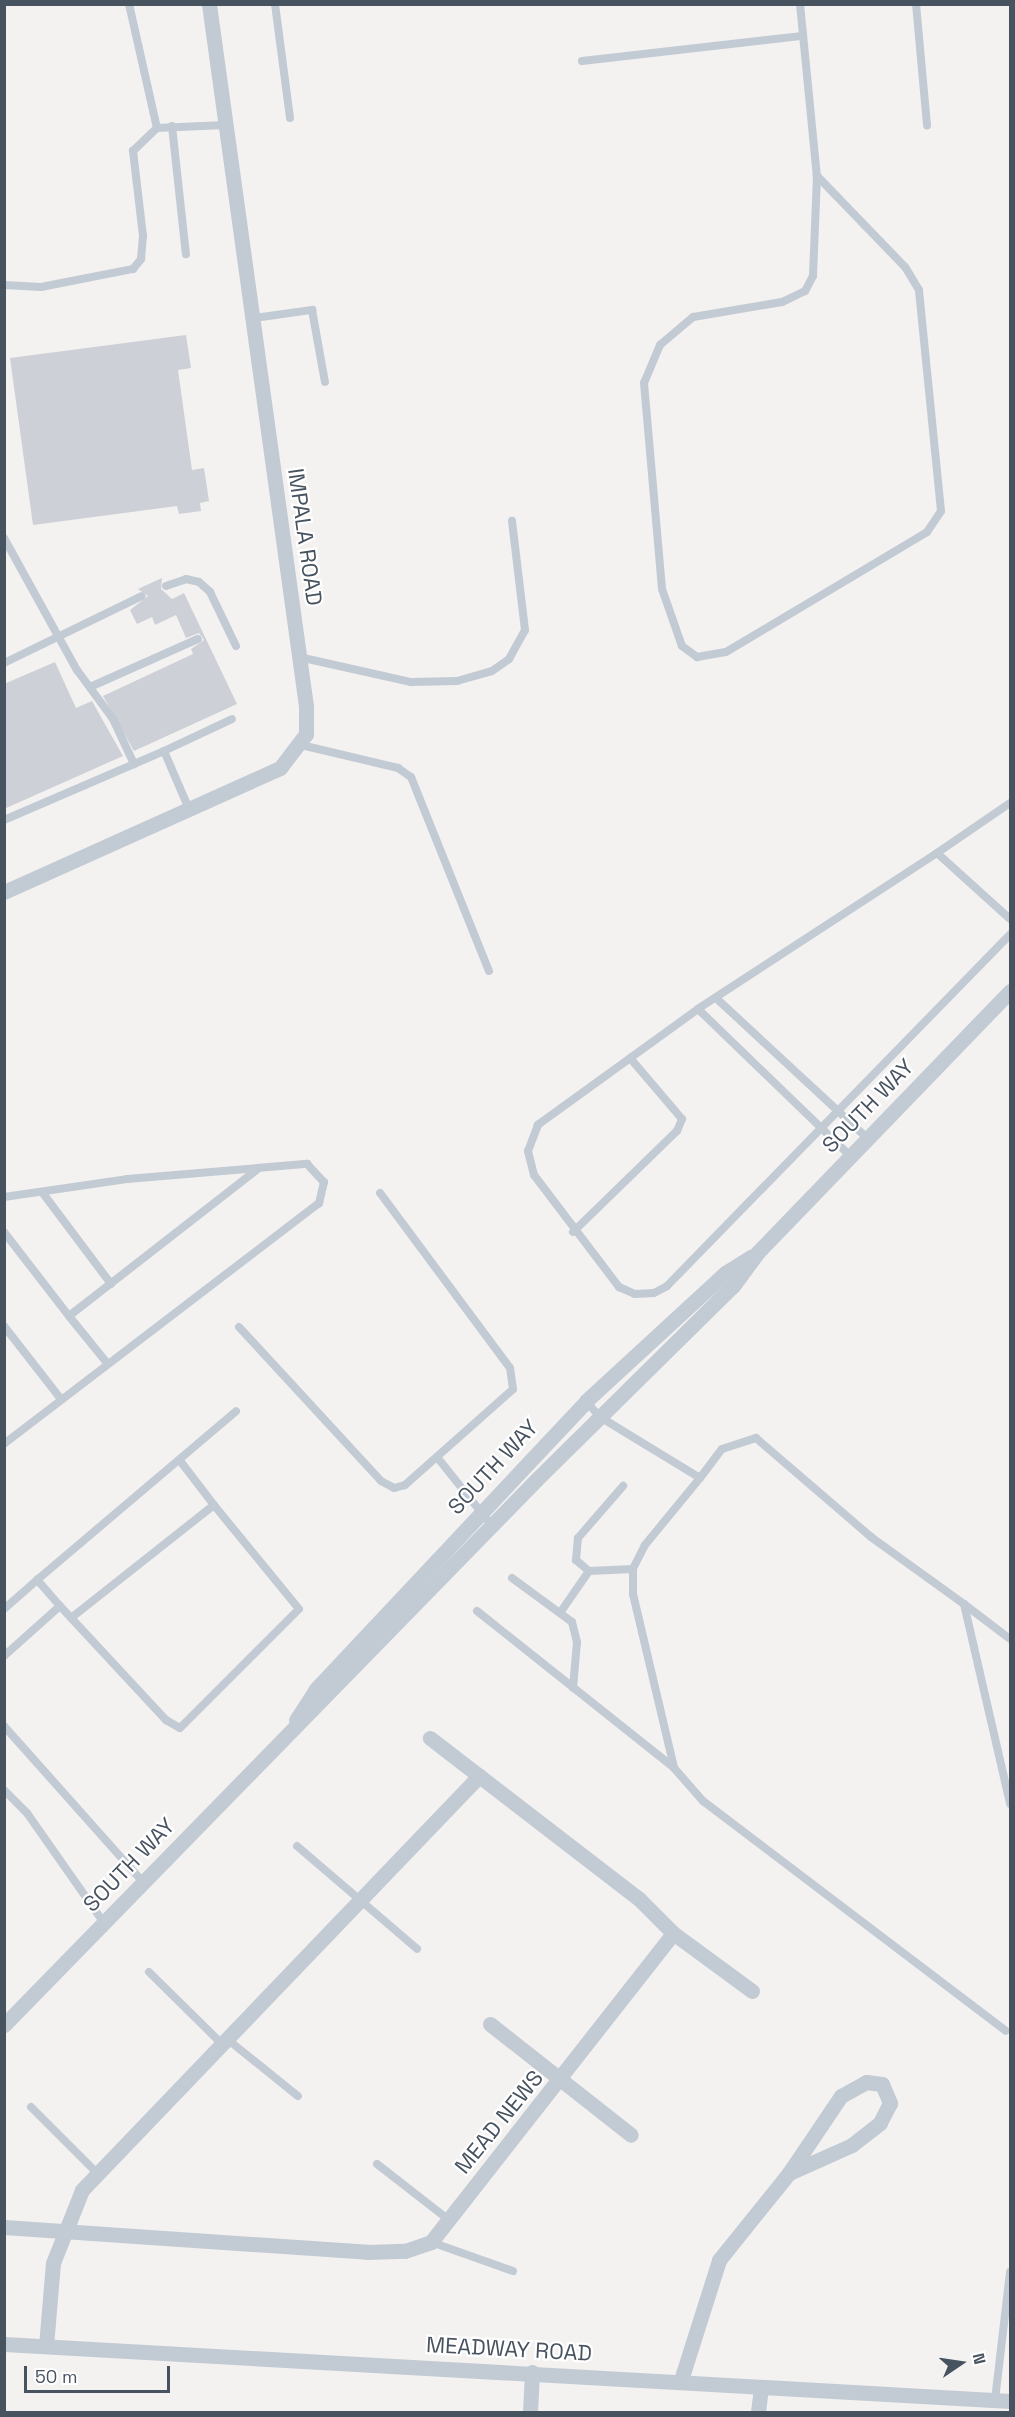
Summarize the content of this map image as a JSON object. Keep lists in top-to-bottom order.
{
  "streets": {
    "street": [
      "IMPALA ROAD",
      "SOUTH WAY",
      "MEAD NEWS",
      "MEADWAY ROAD"
    ]
  },
  "scale_bar": "50 m",
  "north": "right"
}
